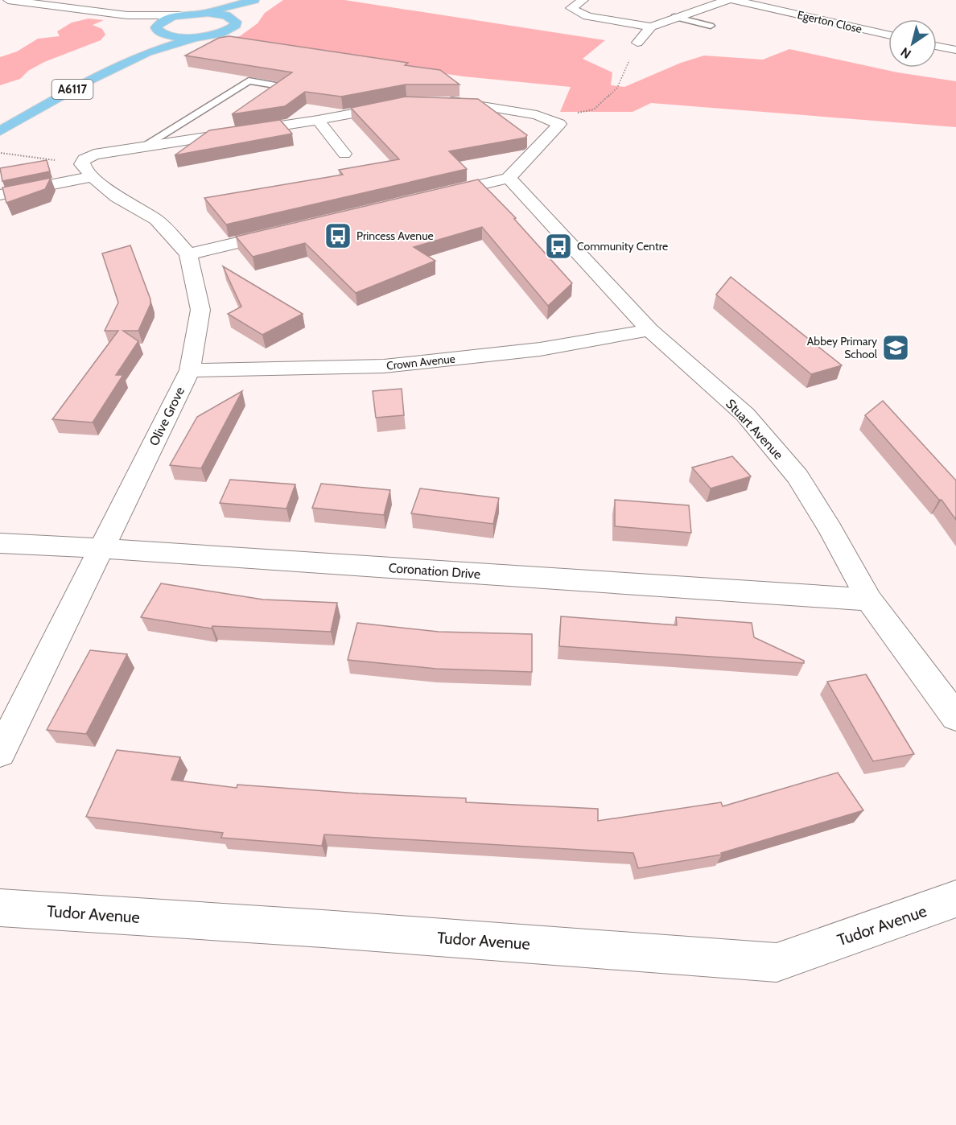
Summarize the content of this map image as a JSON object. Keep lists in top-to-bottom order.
{
  "streets": {
    "main road": ["A6117"],
    "street": [
      "Egerton Close",
      "Crown Avenue",
      "Olive Grove",
      "Stuart Avenue",
      "Coronation Drive",
      "Tudor Avenue"
    ]
  },
  "crossings": [
    ["Crown Avenue", "Olive Grove"],
    ["Crown Avenue", "Stuart Avenue"],
    ["Olive Grove", "Coronation Drive"],
    ["Stuart Avenue", "Coronation Drive"]
  ],
  "places": {
    "bus stop": ["Princess Avenue", "Community Centre"],
    "school or university": ["Abbey Primary School"]
  },
  "north": "bottom left"
}
